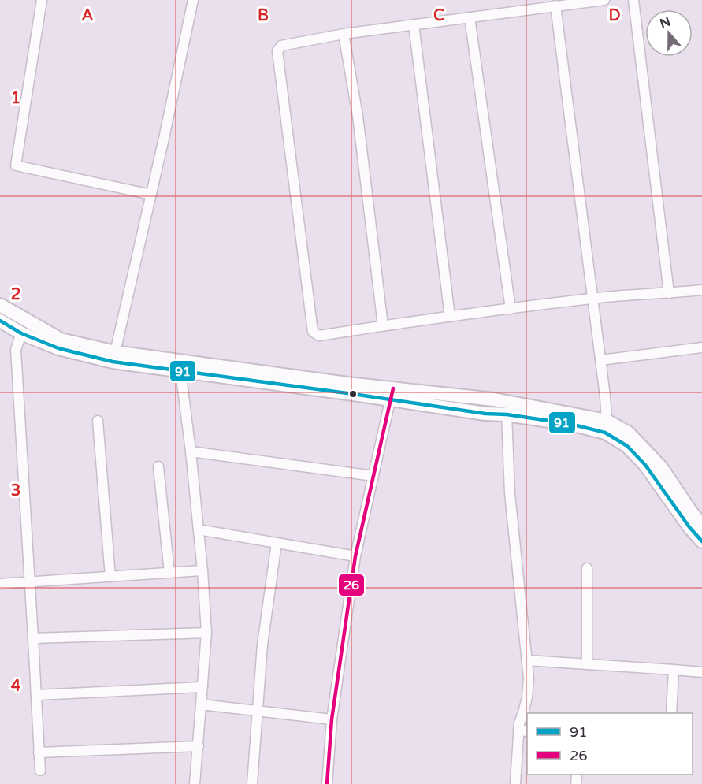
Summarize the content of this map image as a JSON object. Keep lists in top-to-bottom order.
{
  "lines": ["transit line 91", "transit line 26"],
  "legend": ["91", "26"],
  "north": "top",
  "grid": {
    "columns": [
      "A",
      "B",
      "C",
      "D"
    ],
    "rows": [
      "1",
      "2",
      "3",
      "4"
    ]
  }
}
